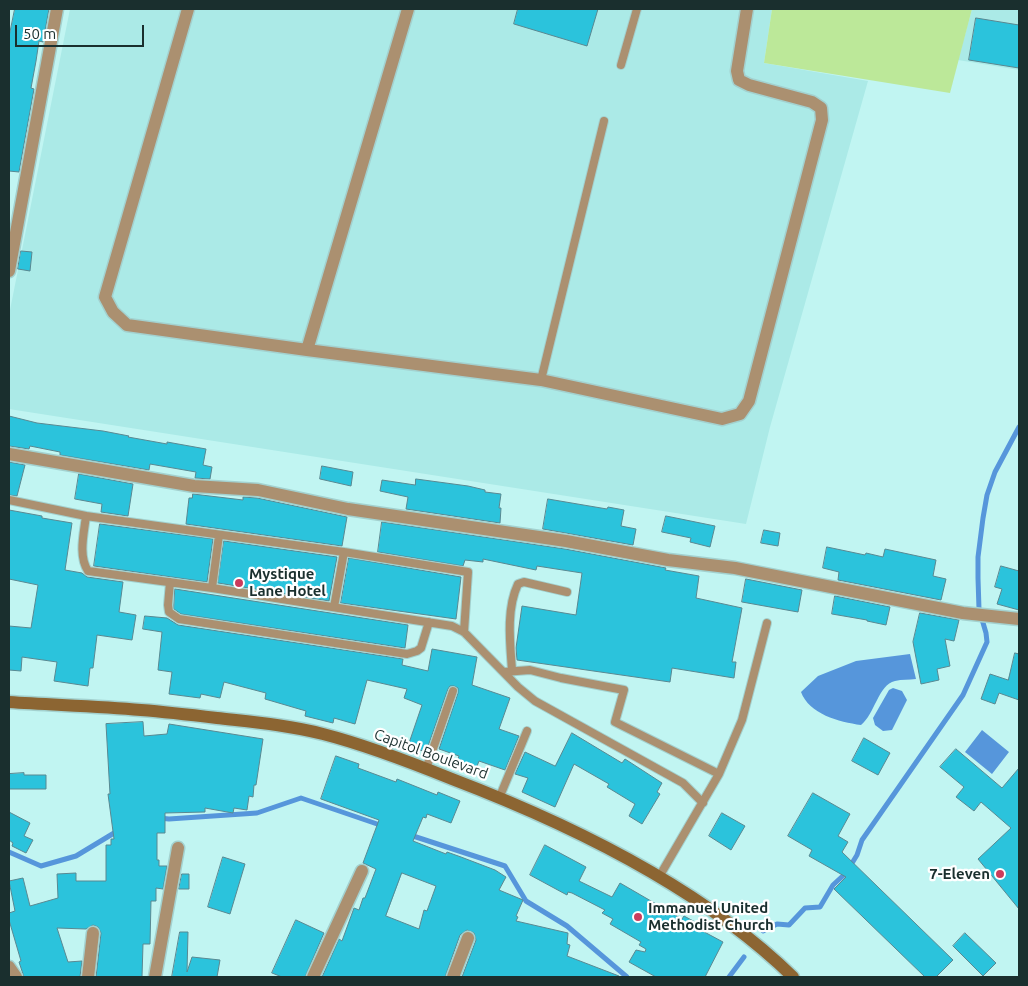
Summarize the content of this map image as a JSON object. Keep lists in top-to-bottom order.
{
  "streets": {
    "main road": ["Capitol Boulevard"]
  },
  "places": ["Mystique Lane Hotel", "7-Eleven", "Immanuel United Methodist Church"],
  "scale_bar": "50 m"
}
